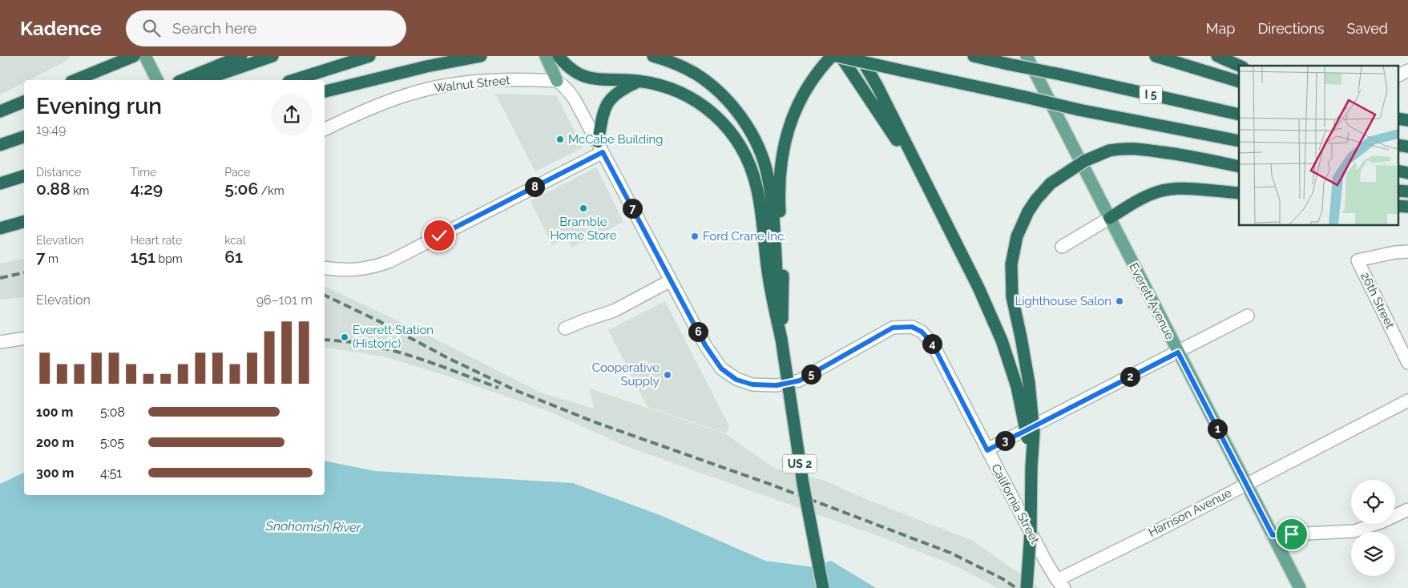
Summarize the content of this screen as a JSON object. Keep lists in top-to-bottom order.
{
  "streets": {
    "highway": ["I 5", "US 2"],
    "main road": ["Everett Avenue"],
    "street": [
      "Walnut Street",
      "26th Street",
      "California Street",
      "Harrison Avenue"
    ]
  },
  "crossings": [
    ["Everett Avenue", "Harrison Avenue"],
    ["California Street", "Harrison Avenue"]
  ],
  "water": ["Snohomish River"],
  "places": [
    "McCabe Building",
    "Bramble Home Store",
    "Ford Crane Inc.",
    "Lighthouse Salon",
    "Everett Station (Historic)",
    "Cooperative Supply"
  ],
  "page": {
    "header": "Kadence",
    "search": "Search here",
    "nav": ["Map", "Directions", "Saved"],
    "heading": ["Evening run", "19:49"],
    "stats": [
      ["Distance", "0.88 km"],
      ["Time", "4:29"],
      ["Pace", "5:06 /km"],
      ["Elevation", "7 m"],
      ["Heart rate", "151 bpm"],
      ["kcal", "61"]
    ],
    "pins": [
      "8",
      "7",
      "6",
      "4",
      "5",
      "2",
      "1",
      "3"
    ],
    "chart": ["Elevation", "96–101 m"],
    "list": [
      {
        "name": "100 m",
        "note": "5:08"
      },
      {
        "name": "200 m",
        "note": "5:05"
      },
      {
        "name": "300 m",
        "note": "4:51"
      }
    ]
  }
}
